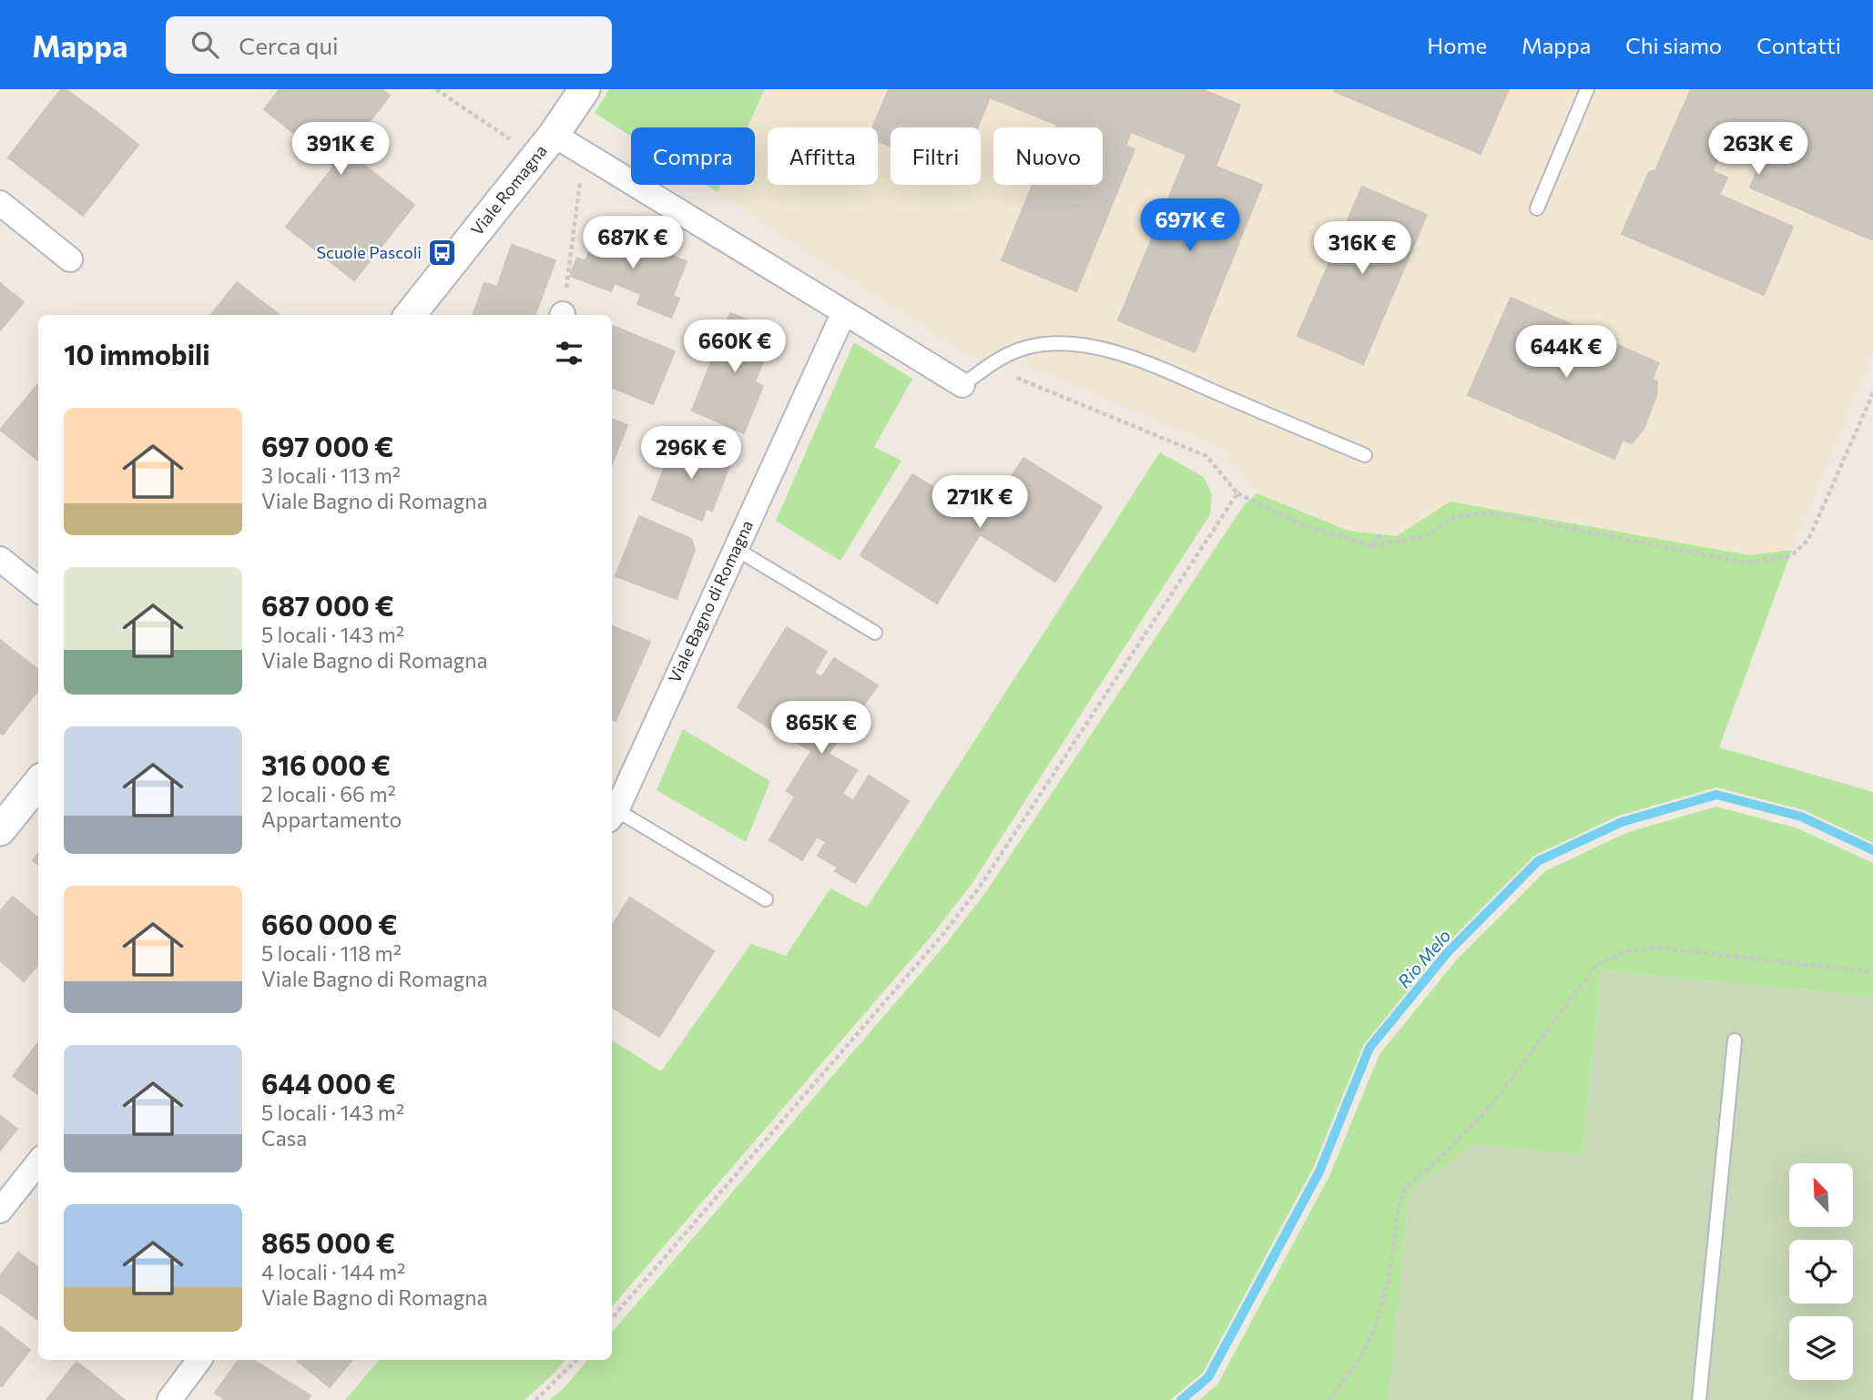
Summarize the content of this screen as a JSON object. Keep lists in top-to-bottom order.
{
  "streets": {
    "street": ["Viale Romagna", "Viale Bagno di Romagna"]
  },
  "water": ["Rio Melo"],
  "places": {
    "bus stop": ["Scuole Pascoli"]
  },
  "north": "top left",
  "page": {
    "header": "Mappa",
    "search": "Cerca qui",
    "nav": [
      "Home",
      "Mappa",
      "Chi siamo",
      "Contatti"
    ],
    "price": [
      "391K €",
      "263K €",
      "697K €",
      "687K €",
      "316K €",
      "660K €",
      "644K €",
      "296K €",
      "271K €",
      "865K €"
    ],
    "chip": [
      "Compra",
      "Affitta",
      "Filtri",
      "Nuovo"
    ],
    "heading": "10 immobili",
    "list": [
      {
        "name": "697 000 €",
        "note": "3 locali · 113 m² · Viale Bagno di Romagna"
      },
      {
        "name": "687 000 €",
        "note": "5 locali · 143 m² · Viale Bagno di Romagna"
      },
      {
        "name": "316 000 €",
        "note": "2 locali · 66 m² · Appartamento"
      },
      {
        "name": "660 000 €",
        "note": "5 locali · 118 m² · Viale Bagno di Romagna"
      },
      {
        "name": "644 000 €",
        "note": "5 locali · 143 m² · Casa"
      },
      {
        "name": "865 000 €",
        "note": "4 locali · 144 m² · Viale Bagno di Romagna"
      }
    ]
  }
}
